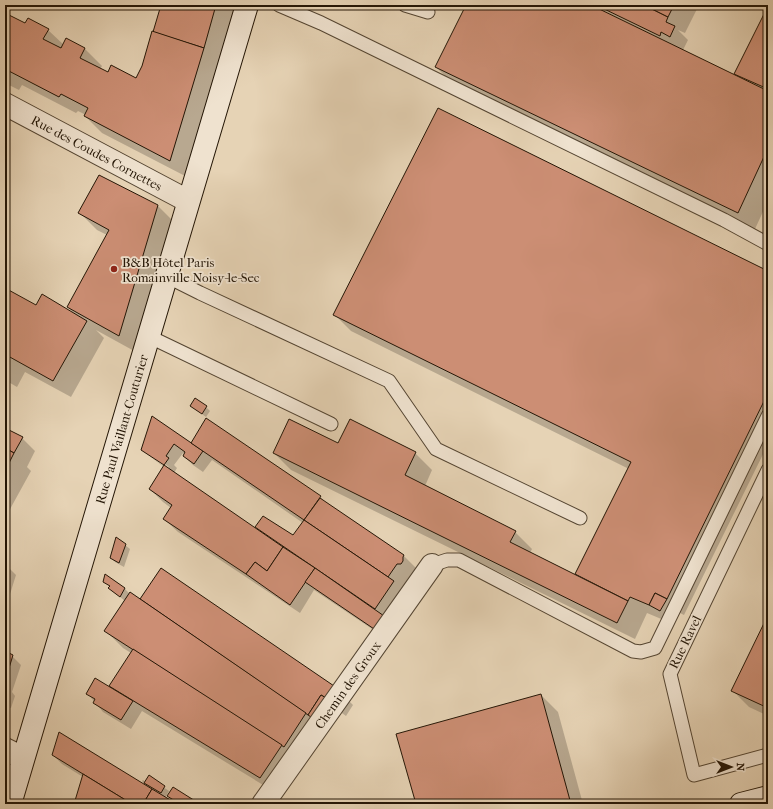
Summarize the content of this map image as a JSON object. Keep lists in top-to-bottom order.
{
  "streets": {
    "main road": ["Rue des Coudes Cornettes", "Rue Paul Vaillant-Couturier", "Chemin des Groux"],
    "lane": ["Rue Ravel"]
  },
  "crossings": [
    ["Rue des Coudes Cornettes", "Rue Paul Vaillant-Couturier"]
  ],
  "places": ["B&B Hôtel Paris Romainville Noisy-le-Sec"],
  "north": "right"
}
